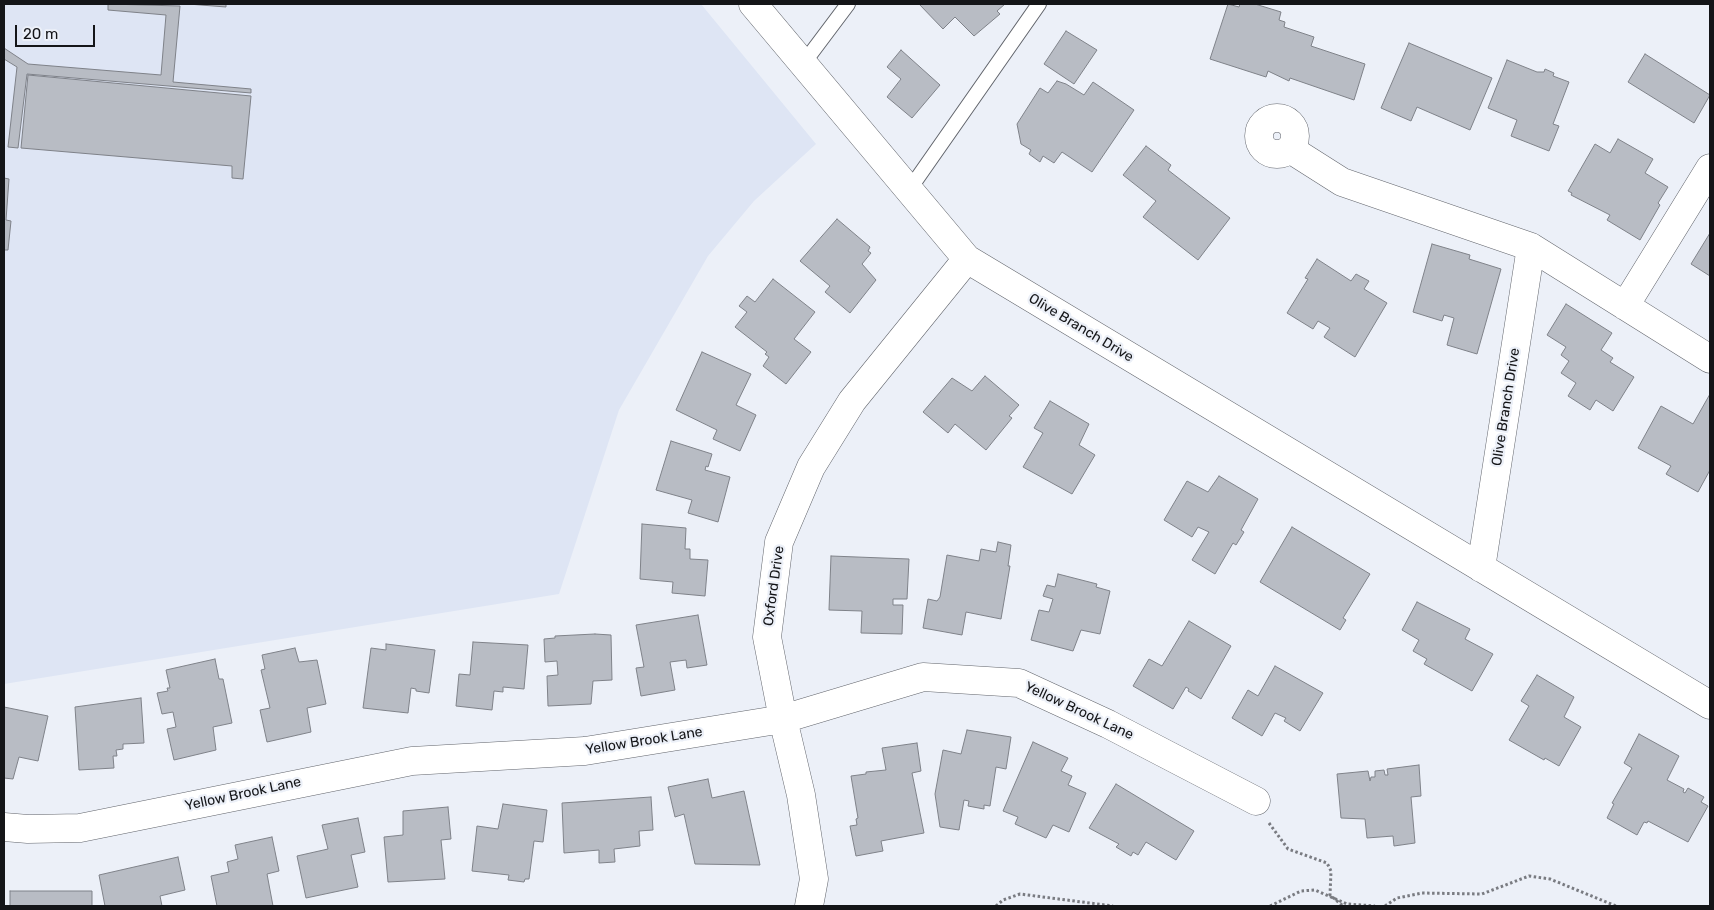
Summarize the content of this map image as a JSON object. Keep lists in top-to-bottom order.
{
  "streets": {
    "street": ["Olive Branch Drive", "Oxford Drive", "Yellow Brook Lane"]
  },
  "crossings": [
    ["Olive Branch Drive", "Oxford Drive"],
    ["Oxford Drive", "Yellow Brook Lane"]
  ],
  "scale_bar": "20 m"
}
